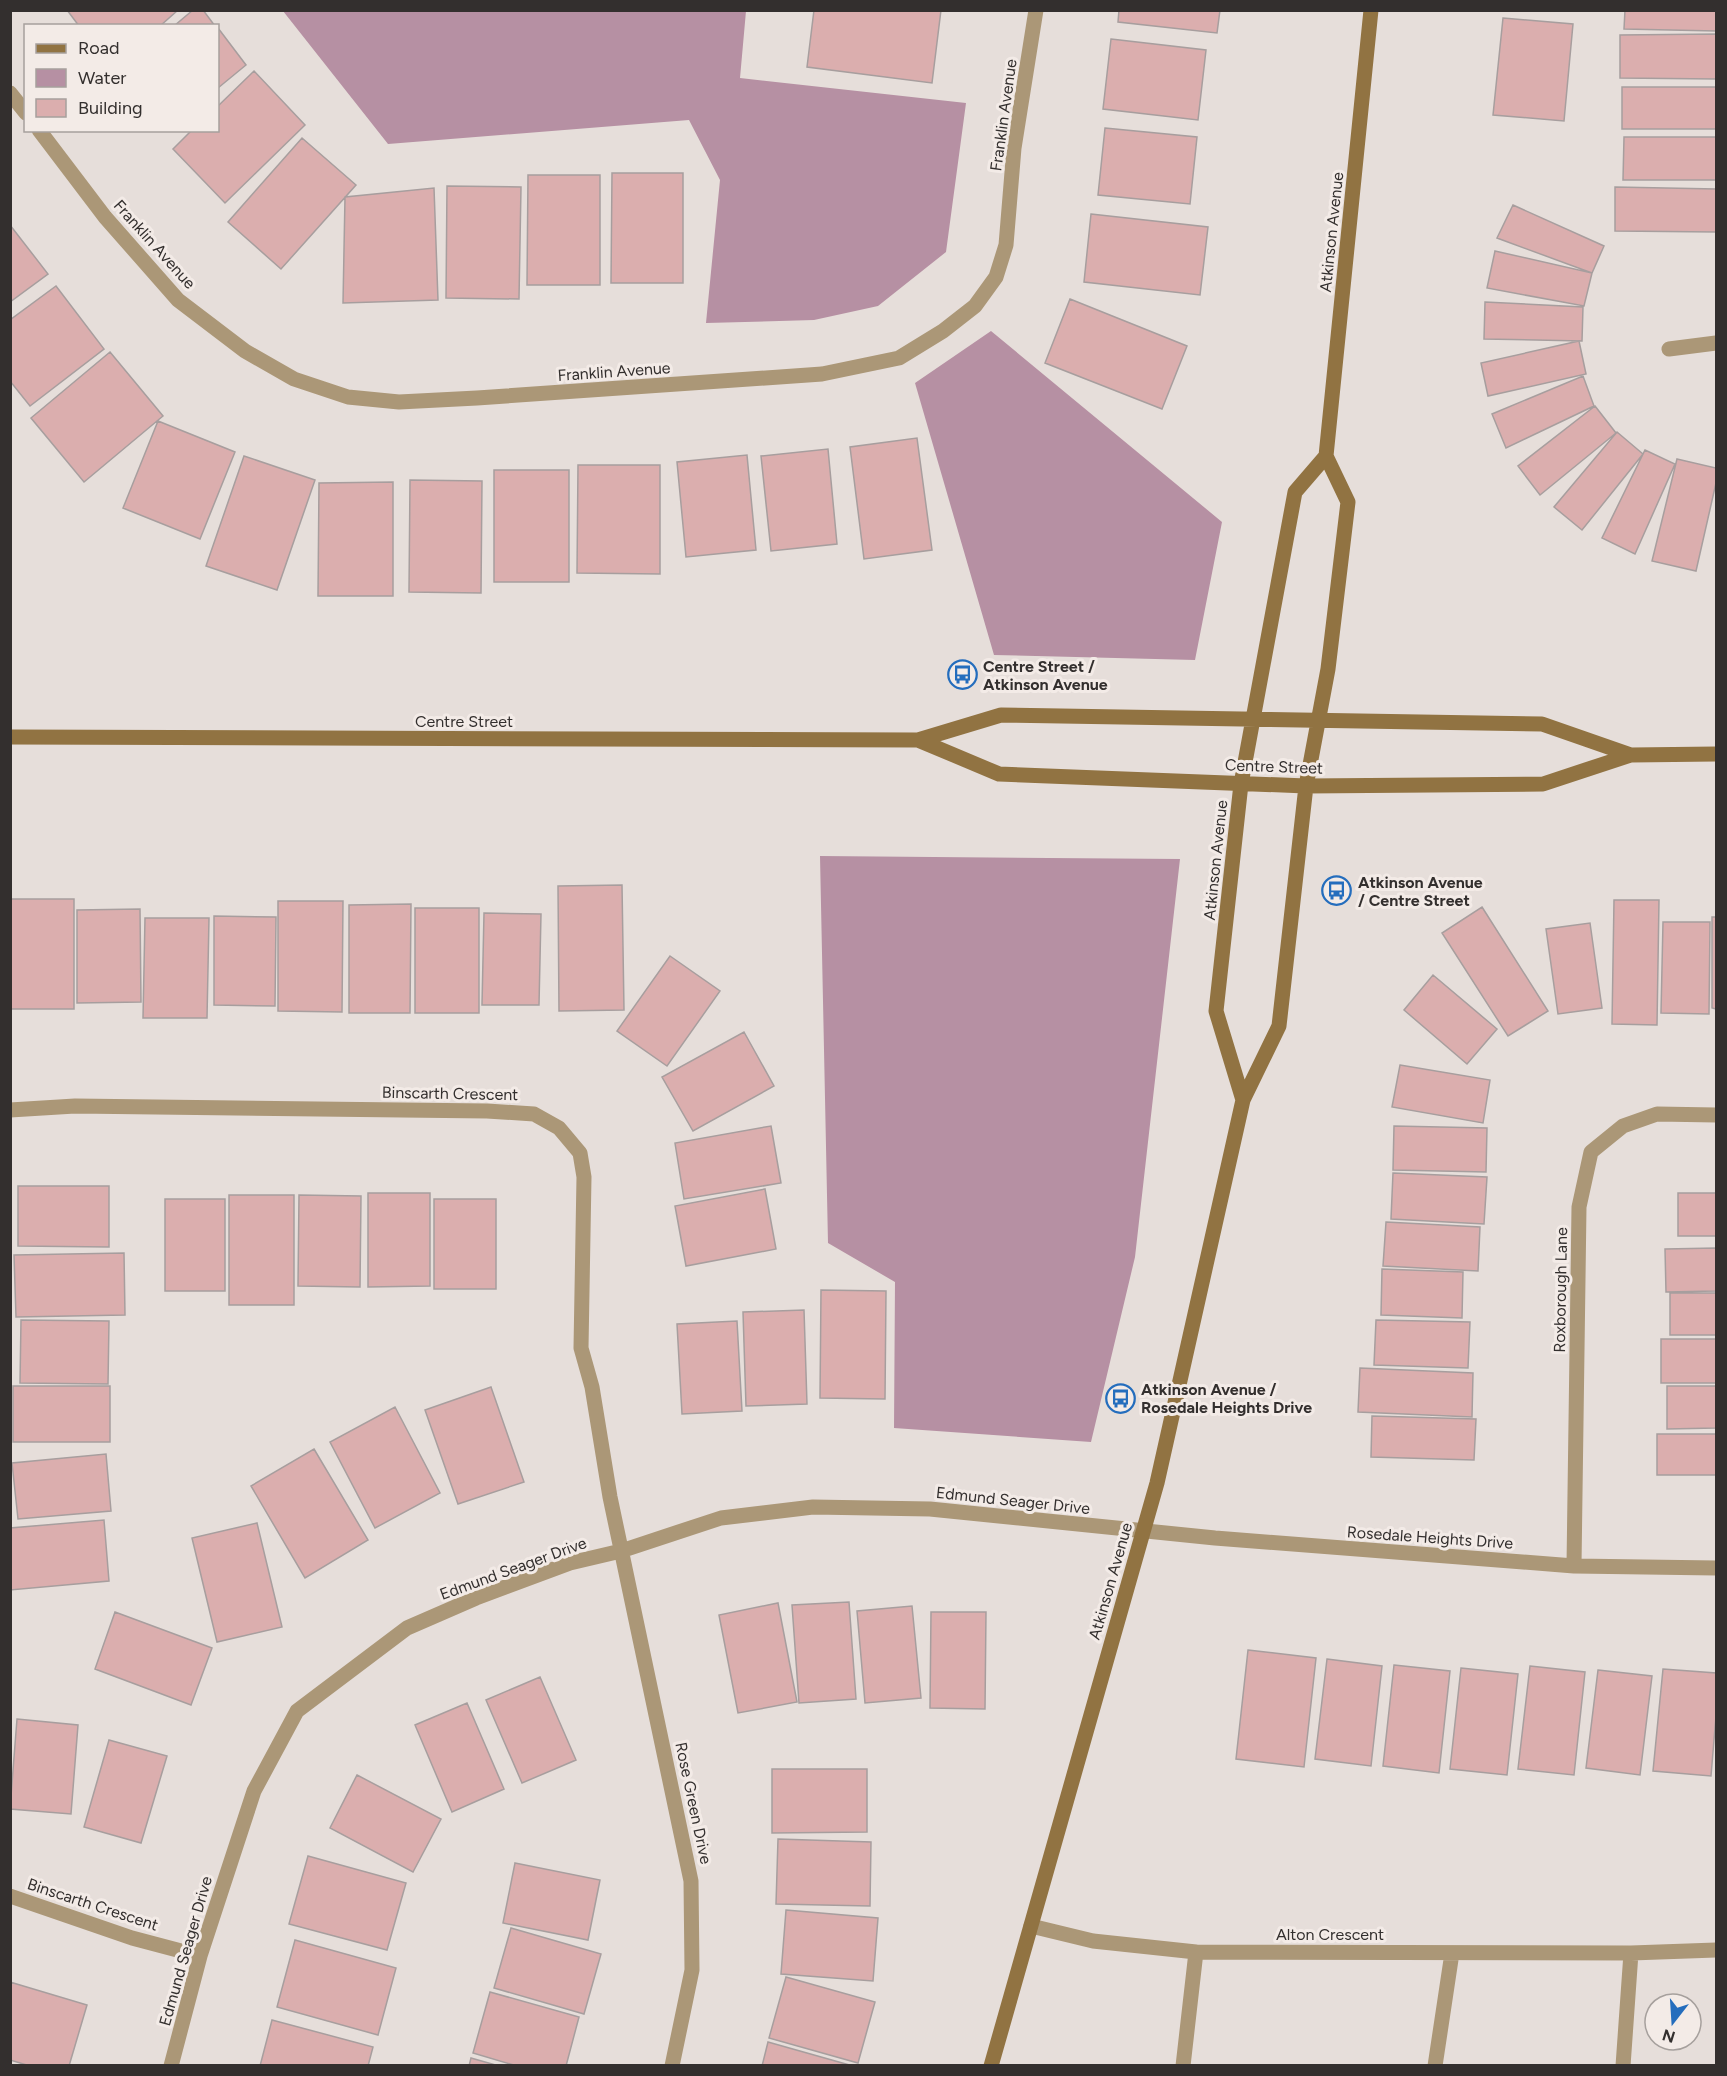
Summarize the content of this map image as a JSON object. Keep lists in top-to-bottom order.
{
  "streets": {
    "street": [
      "Franklin Avenue",
      "Atkinson Avenue",
      "Centre Street",
      "Binscarth Crescent",
      "Roxborough Lane",
      "Edmund Seager Drive",
      "Rosedale Heights Drive",
      "Rose Green Drive",
      "Alton Crescent"
    ]
  },
  "crossings": [
    ["Atkinson Avenue", "Centre Street"],
    ["Atkinson Avenue", "Edmund Seager Drive"],
    ["Atkinson Avenue", "Rosedale Heights Drive"],
    ["Atkinson Avenue", "Alton Crescent"],
    ["Binscarth Crescent", "Edmund Seager Drive"],
    ["Binscarth Crescent", "Rose Green Drive"],
    ["Roxborough Lane", "Rosedale Heights Drive"],
    ["Edmund Seager Drive", "Rosedale Heights Drive"],
    ["Edmund Seager Drive", "Rose Green Drive"]
  ],
  "places": {
    "bus stop": ["Centre Street / Atkinson Avenue", "Atkinson Avenue / Centre Street", "Atkinson Avenue / Rosedale Heights Drive"]
  },
  "legend": ["Road", "Water", "Building"],
  "north": "bottom"
}
